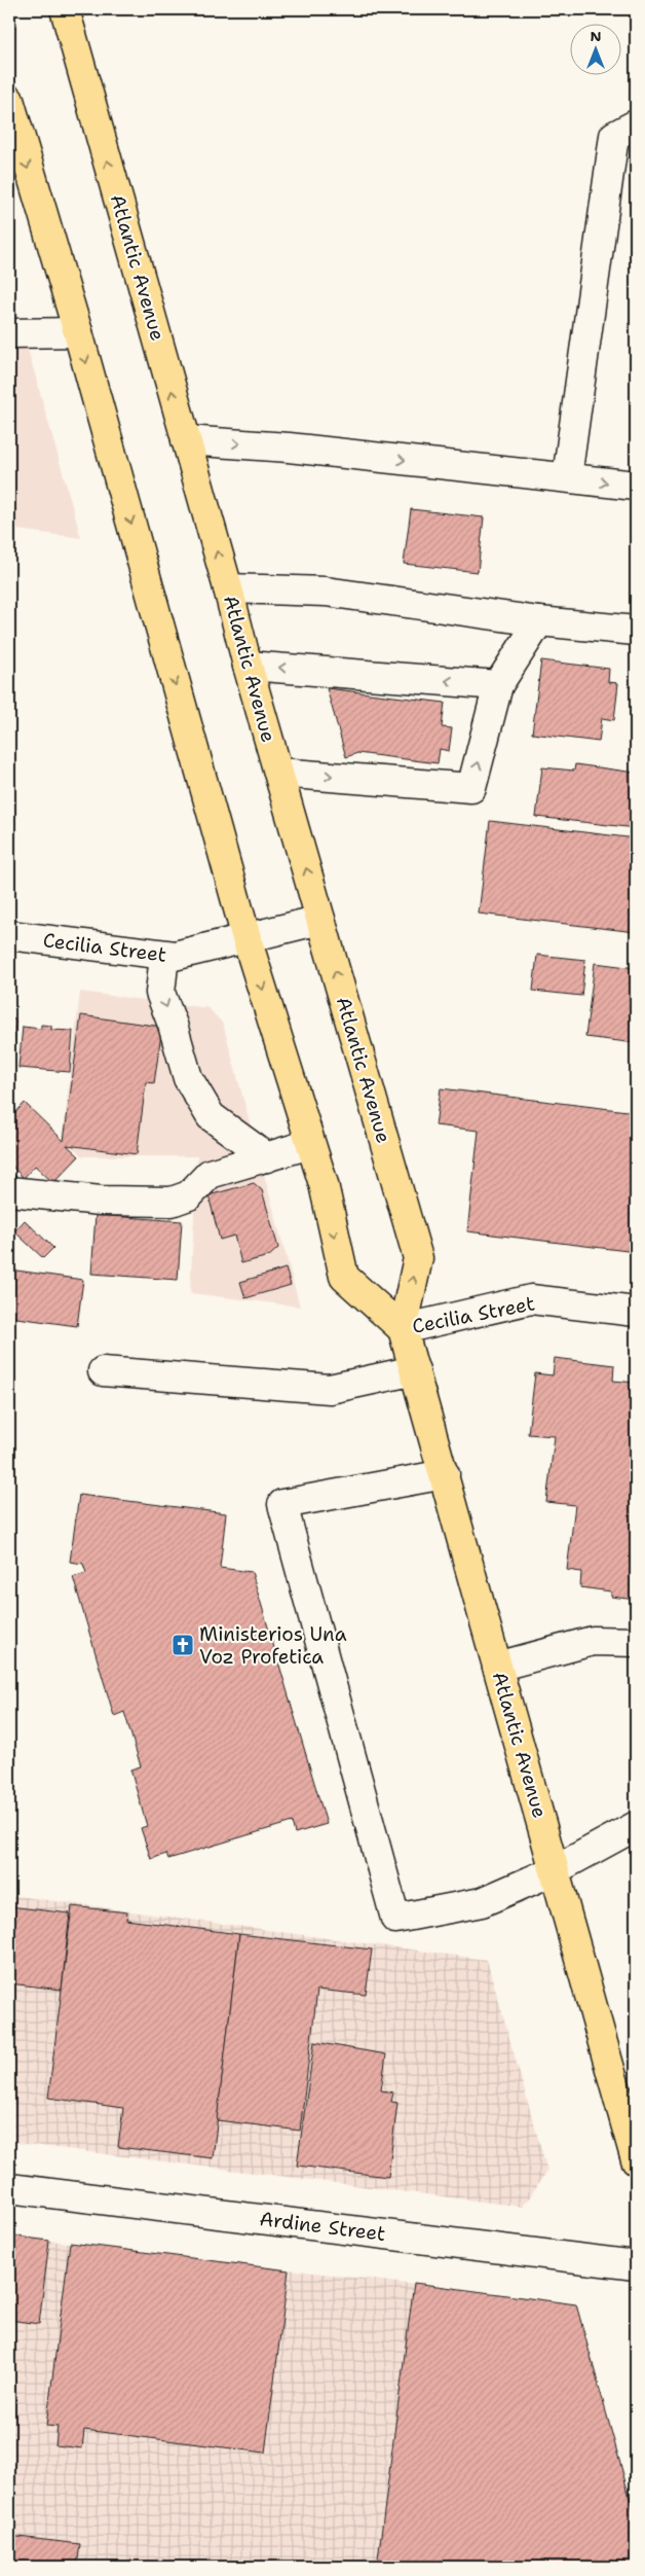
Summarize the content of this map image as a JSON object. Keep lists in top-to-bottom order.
{
  "streets": {
    "main road": ["Atlantic Avenue"],
    "street": ["Cecilia Street", "Ardine Street"]
  },
  "crossings": [
    ["Atlantic Avenue", "Cecilia Street"]
  ],
  "places": {
    "church": ["Ministerios Una Voz Profetica"]
  },
  "north": "top"
}
